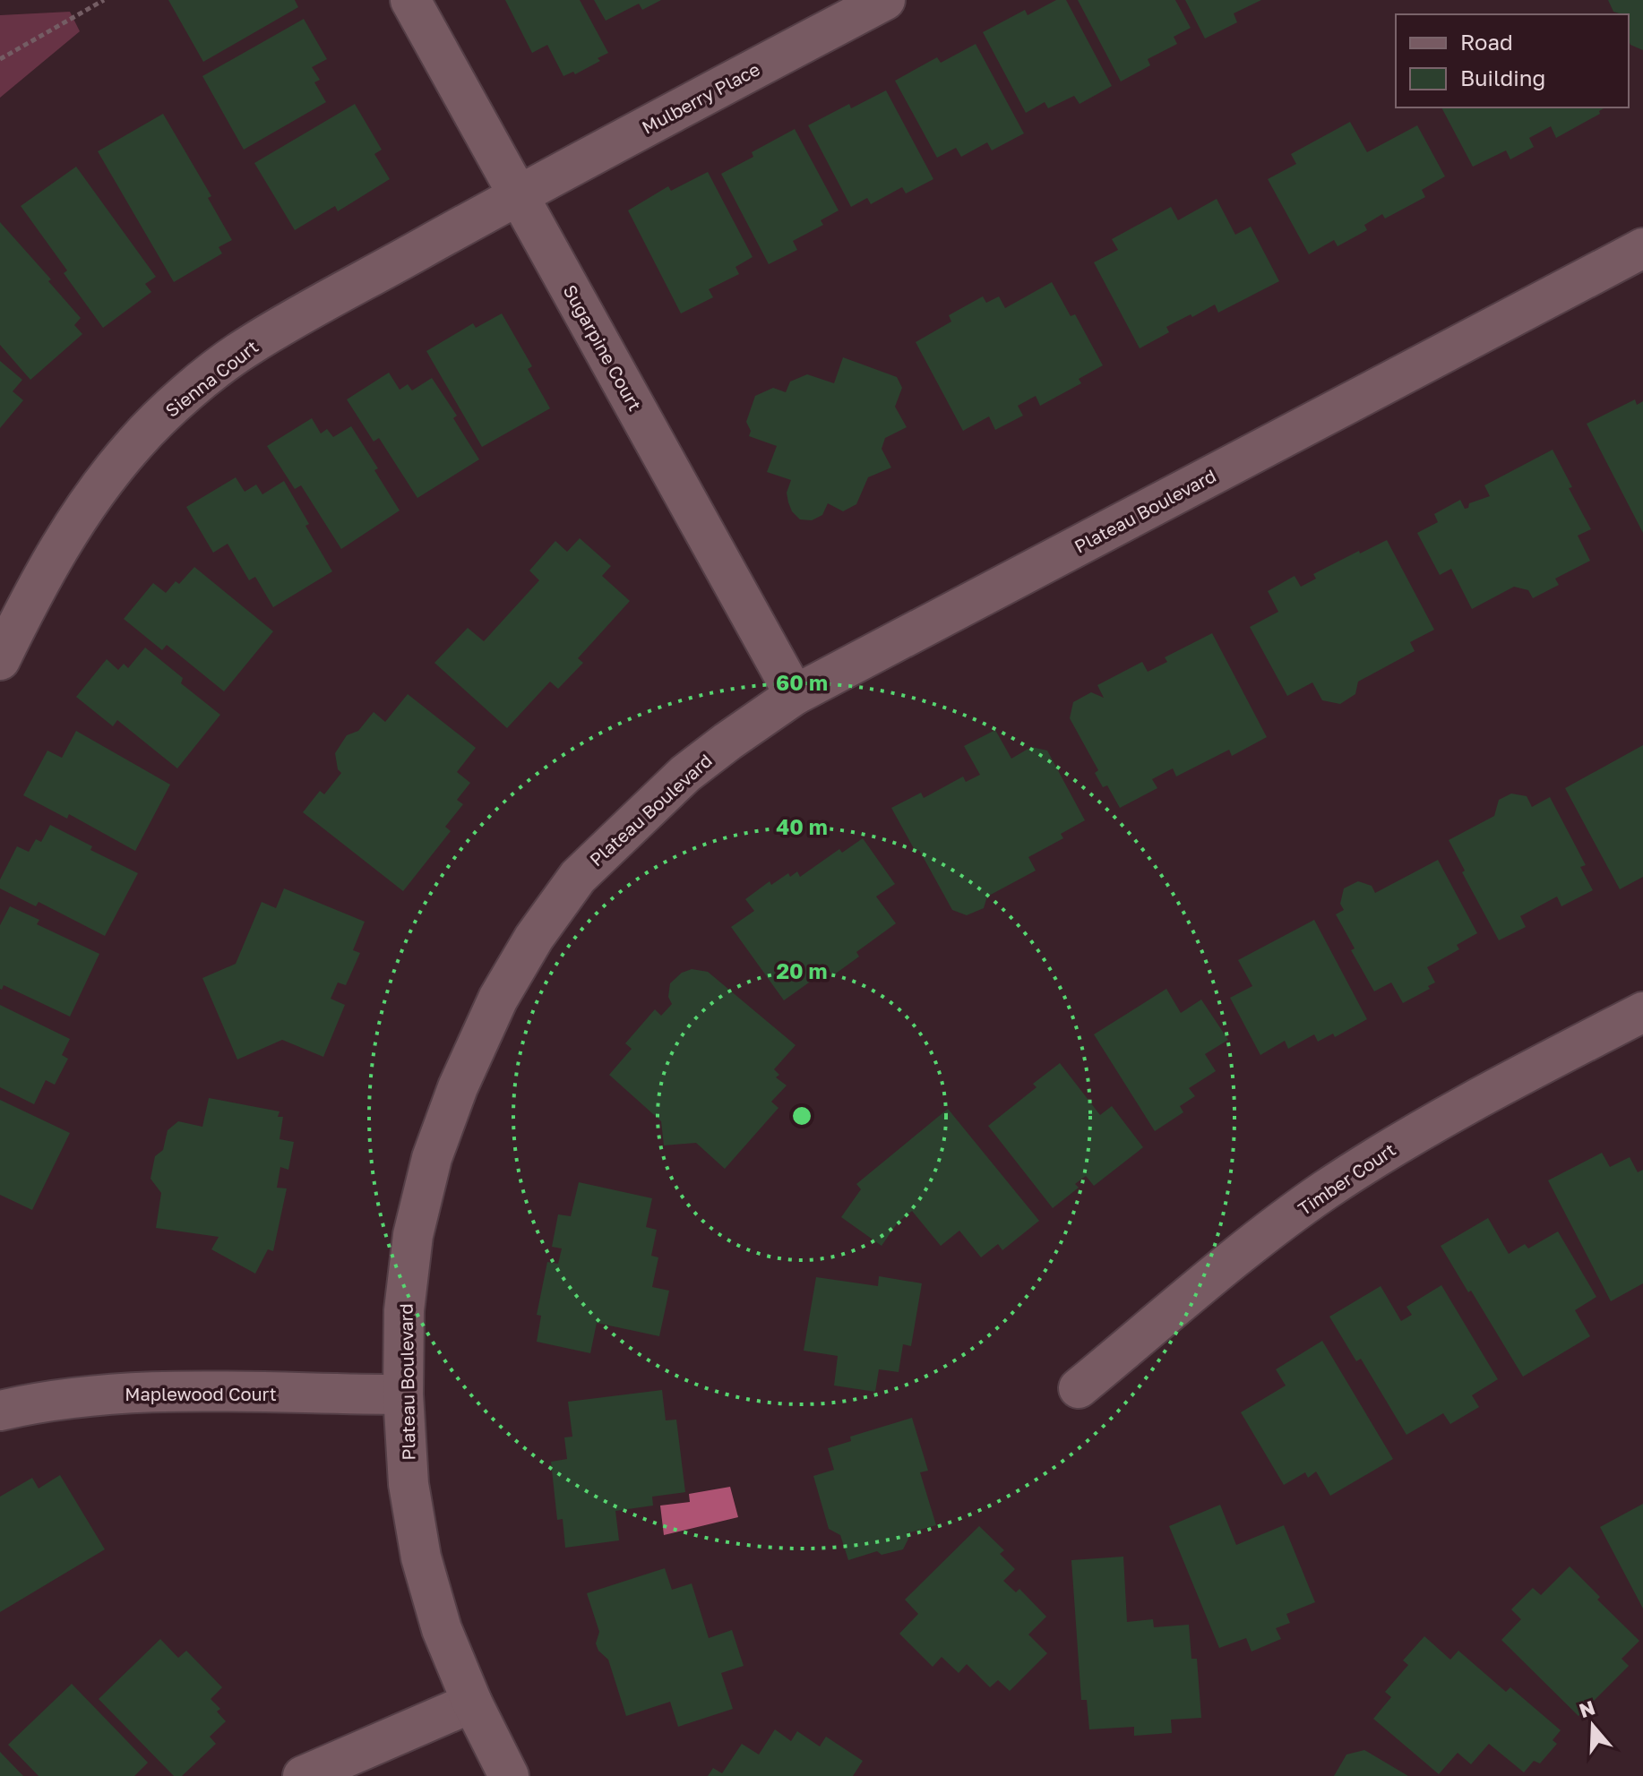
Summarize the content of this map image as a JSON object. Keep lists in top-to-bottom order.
{
  "streets": {
    "street": [
      "Mulberry Place",
      "Sugarpine Court",
      "Sienna Court",
      "Plateau Boulevard",
      "Timber Court",
      "Maplewood Court"
    ]
  },
  "crossings": [
    ["Mulberry Place", "Sugarpine Court"],
    ["Mulberry Place", "Sienna Court"],
    ["Sugarpine Court", "Sienna Court"],
    ["Sugarpine Court", "Plateau Boulevard"],
    ["Plateau Boulevard", "Maplewood Court"]
  ],
  "legend": ["Road", "Building"],
  "north": "top",
  "rings": ["60 m", "40 m", "20 m"]
}
